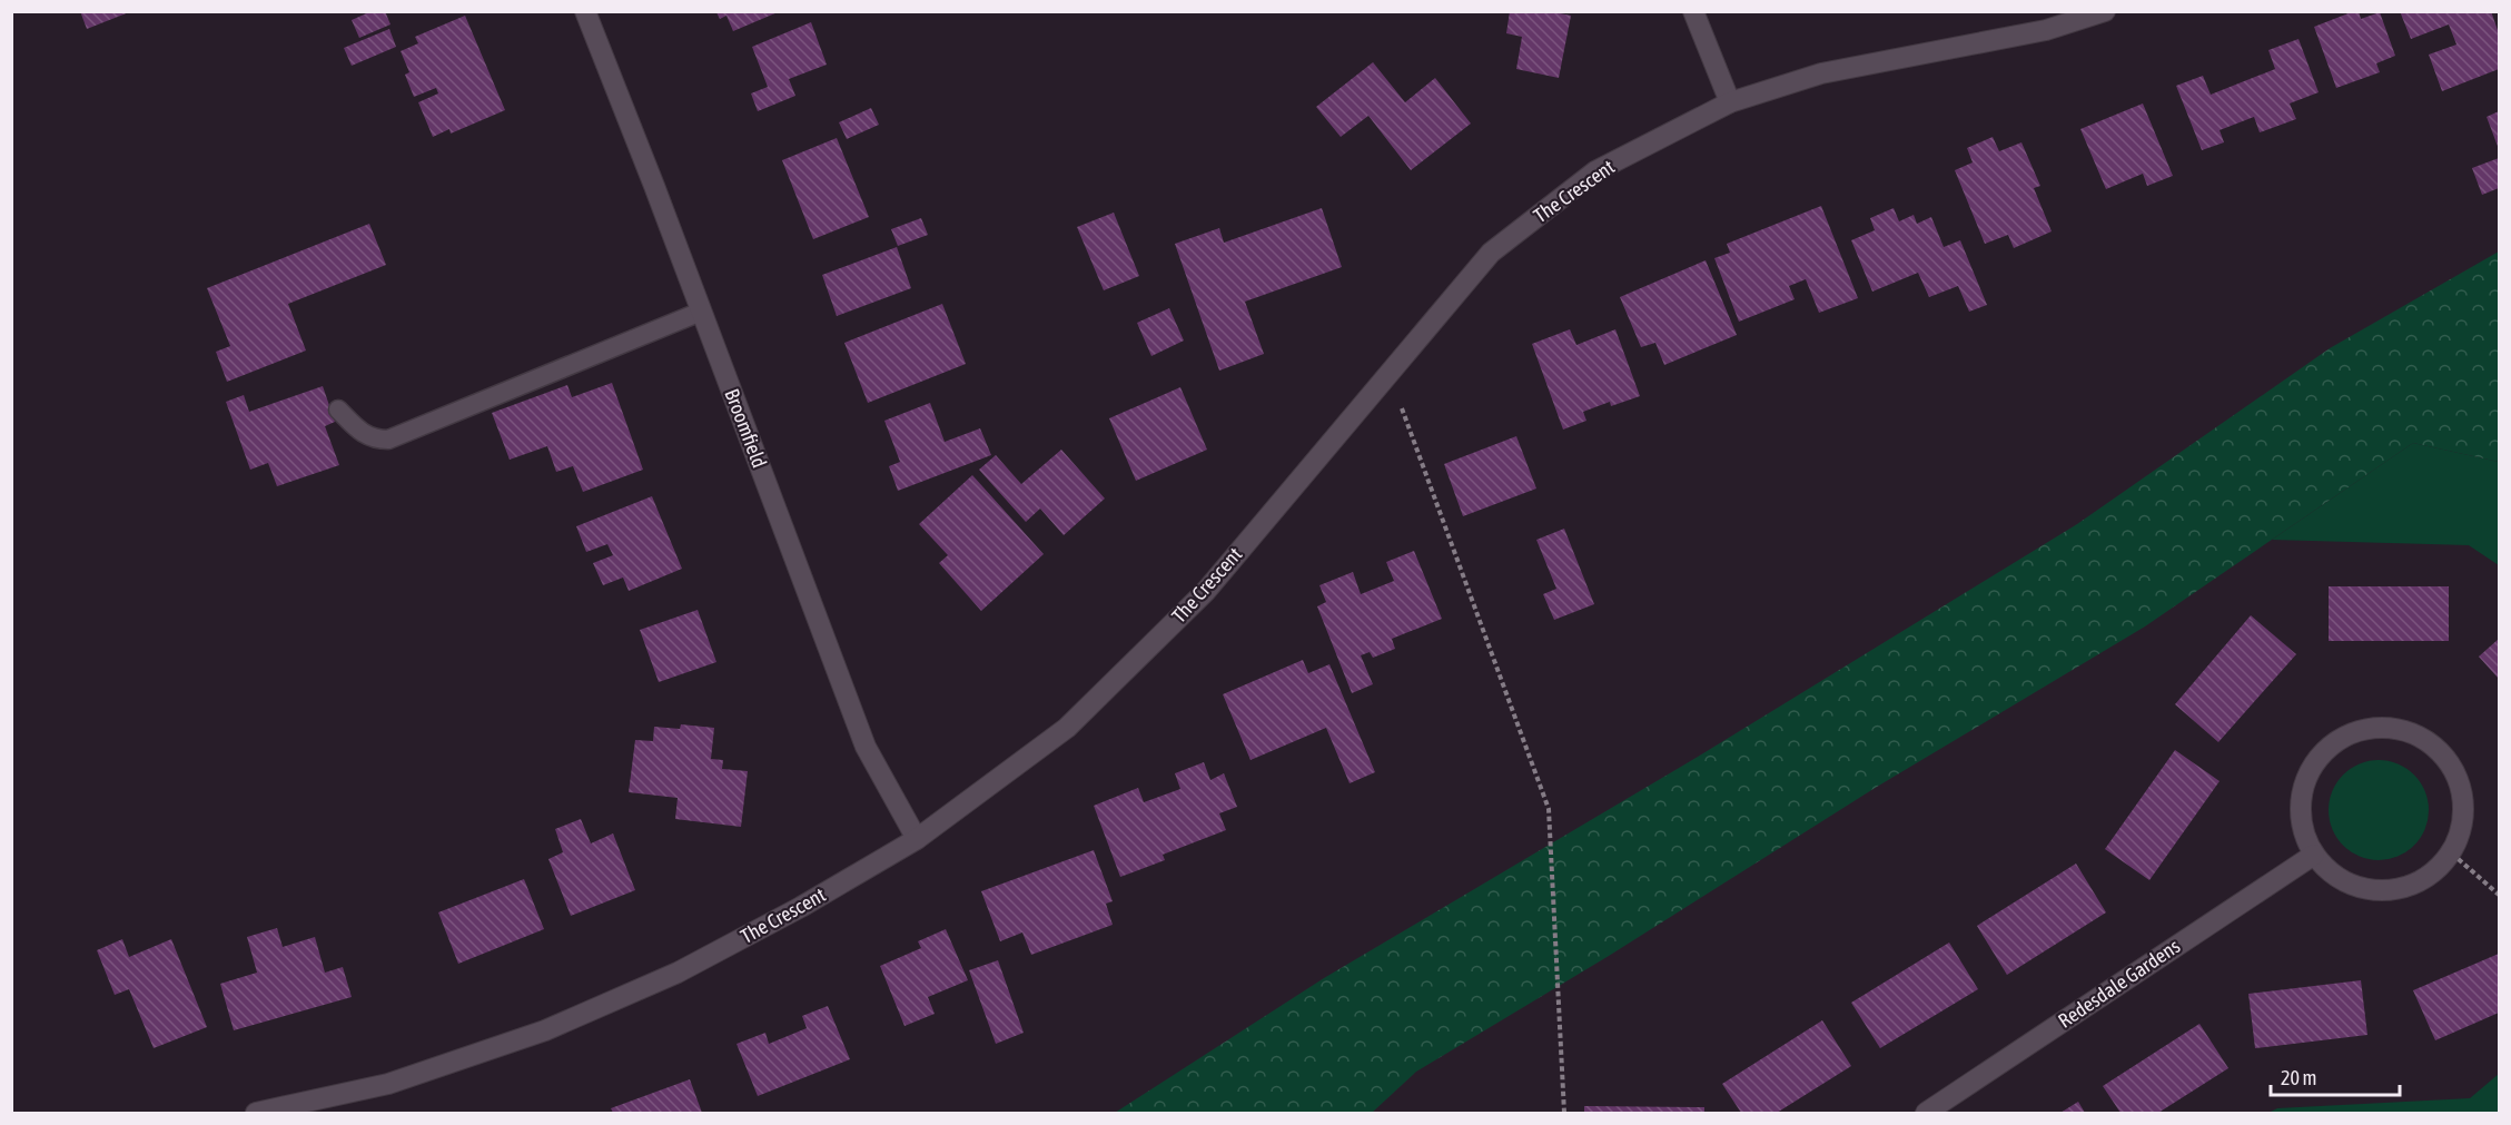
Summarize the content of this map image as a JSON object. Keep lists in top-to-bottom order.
{
  "streets": {
    "street": ["The Crescent", "Broomfield", "Redesdale Gardens"]
  },
  "crossings": [
    ["The Crescent", "Broomfield"]
  ],
  "scale_bar": "20 m"
}
